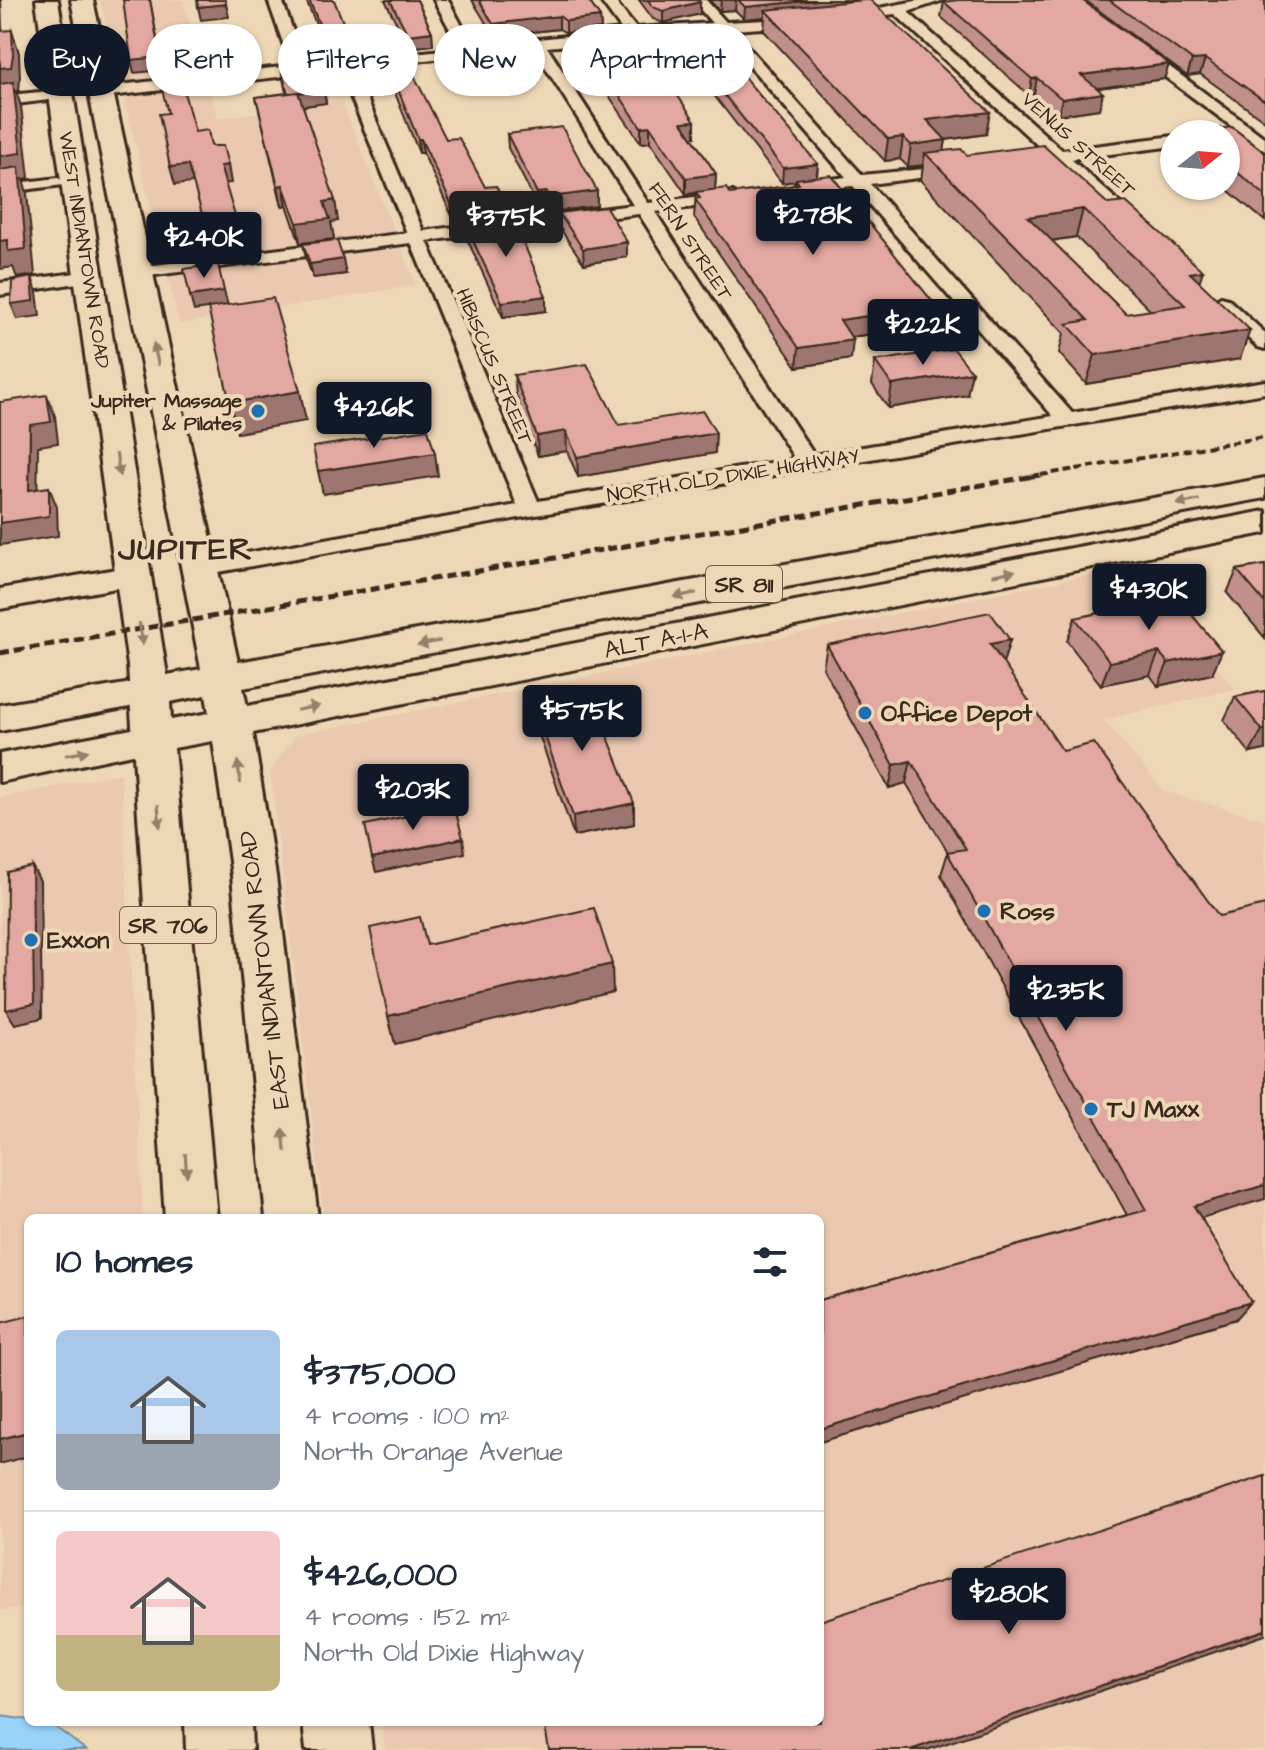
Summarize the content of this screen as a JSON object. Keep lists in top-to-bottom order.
{
  "streets": {
    "main road": [
      "WEST INDIANTOWN ROAD",
      "SR 811",
      "ALT A-1-A",
      "SR 706",
      "EAST INDIANTOWN ROAD"
    ],
    "street": [
      "VENUS STREET",
      "FERN STREET",
      "HIBISCUS STREET",
      "NORTH OLD DIXIE HIGHWAY"
    ]
  },
  "crossings": [
    ["FERN STREET", "NORTH OLD DIXIE HIGHWAY"],
    ["WEST INDIANTOWN ROAD", "NORTH OLD DIXIE HIGHWAY"],
    ["WEST INDIANTOWN ROAD", "SR 811"],
    ["WEST INDIANTOWN ROAD", "ALT A-1-A"],
    ["WEST INDIANTOWN ROAD", "SR 706"],
    ["WEST INDIANTOWN ROAD", "EAST INDIANTOWN ROAD"],
    ["HIBISCUS STREET", "NORTH OLD DIXIE HIGHWAY"],
    ["SR 811", "ALT A-1-A"],
    ["ALT A-1-A", "SR 706"],
    ["ALT A-1-A", "EAST INDIANTOWN ROAD"]
  ],
  "districts": ["JUPITER"],
  "places": [
    "Jupiter Massage & Pilates",
    "Office Depot",
    "Ross",
    "Exxon",
    "TJ Maxx"
  ],
  "north": "right",
  "page": {
    "chip": [
      "Buy",
      "Rent",
      "Filters",
      "New",
      "Apartment"
    ],
    "price": [
      "$278K",
      "$375K",
      "$240K",
      "$222K",
      "$426K",
      "$430K",
      "$575K",
      "$203K",
      "$235K",
      "$280K"
    ],
    "heading": "10 homes",
    "list": [
      {
        "name": "$375,000",
        "note": "4 rooms · 100 m² · North Orange Avenue"
      },
      {
        "name": "$426,000",
        "note": "4 rooms · 152 m² · North Old Dixie Highway"
      }
    ]
  }
}
